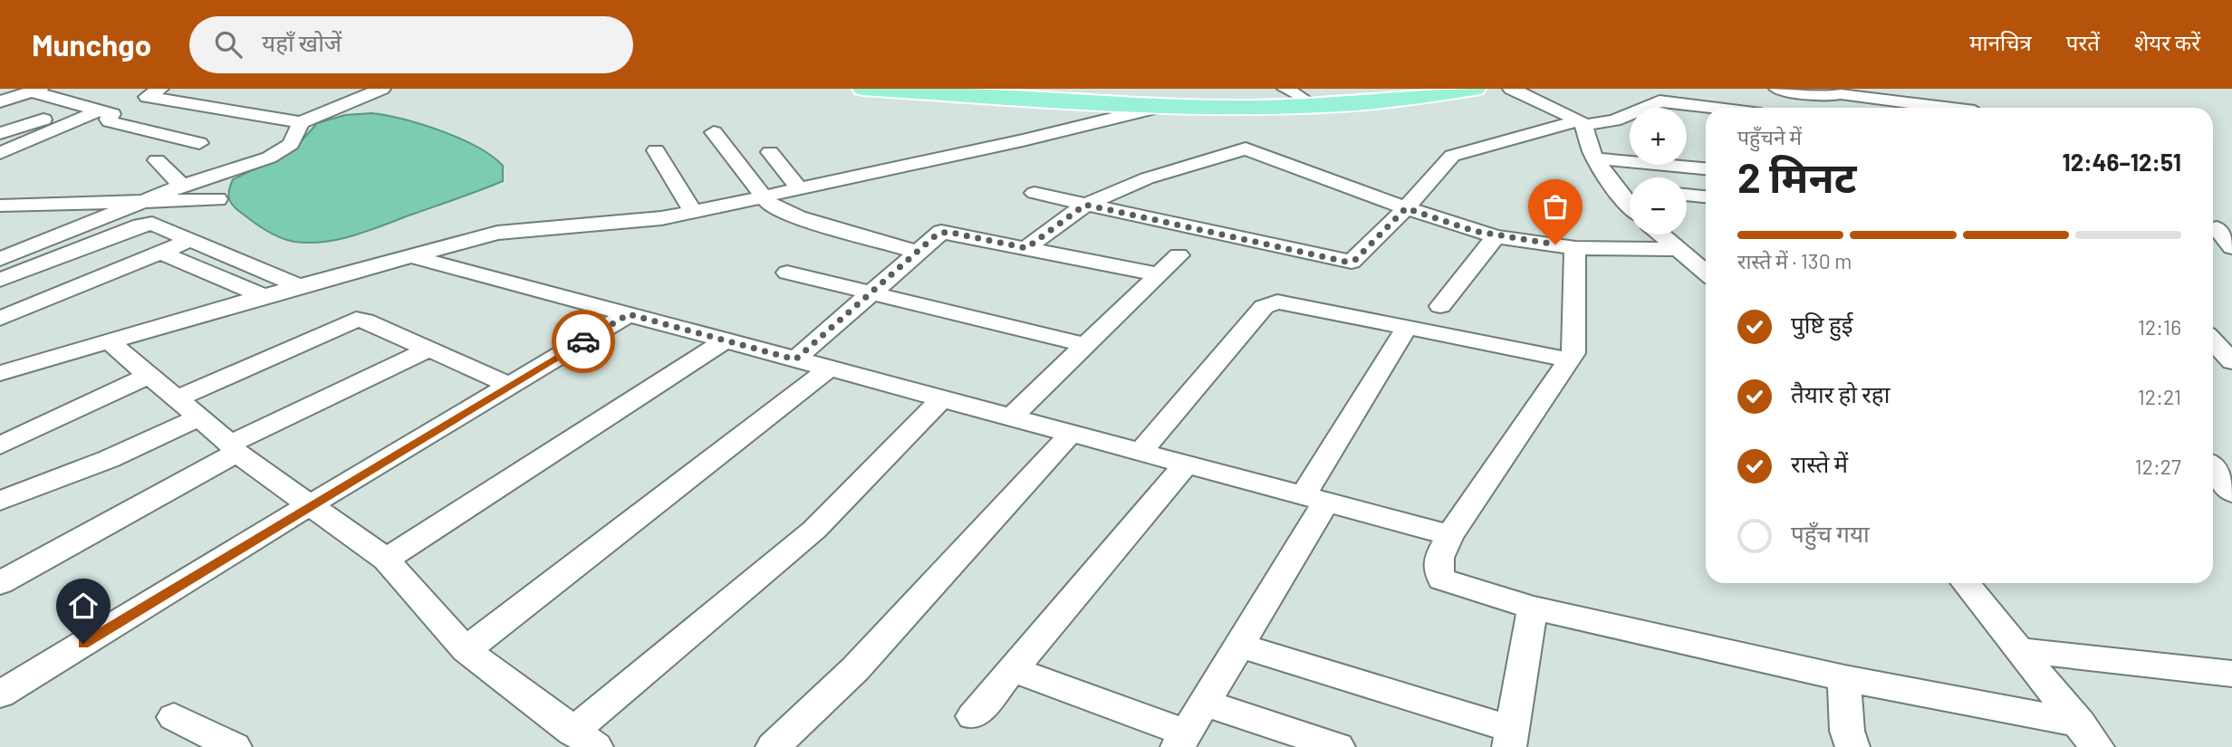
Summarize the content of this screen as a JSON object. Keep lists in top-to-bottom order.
{
  "page": {
    "header": "Munchgo",
    "search": "यहाँ खोजें",
    "nav": ["मानचित्र", "परतें", "शेयर करें"],
    "map_buttons": ["+", "−"],
    "heading": ["2 मिनट", "पहुँचने में", "12:46–12:51"],
    "bar": "रास्ते में · 130 m",
    "list": [
      ["पुष्टि हुई", "12:16"],
      ["तैयार हो रहा", "12:21"],
      ["रास्ते में", "12:27"],
      "पहुँच गया"
    ]
  }
}
